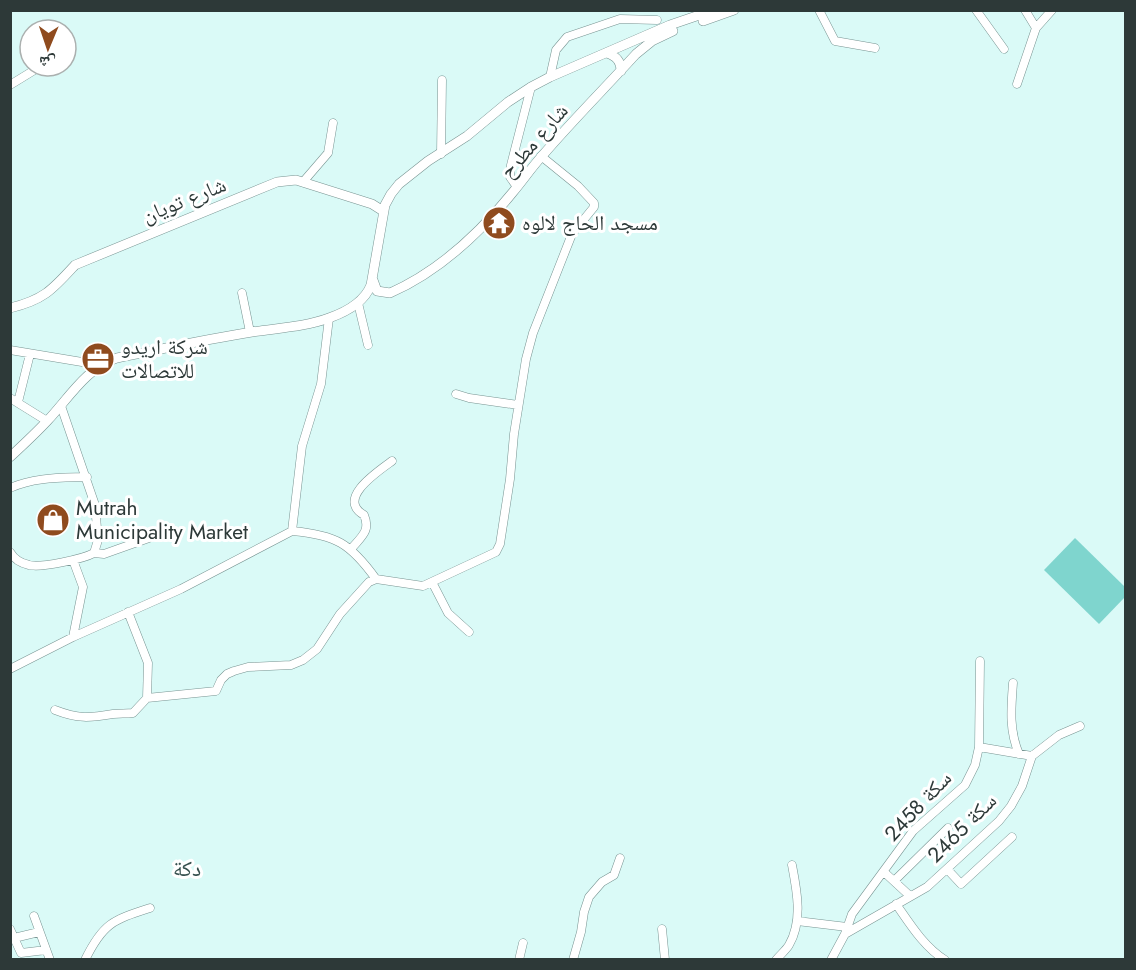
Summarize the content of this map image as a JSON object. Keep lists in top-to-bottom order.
{
  "streets": {
    "main road": ["شارع مطرح", "شارع تويان"],
    "street": ["سكة 2458", "سكة 2465"]
  },
  "crossings": [
    ["شارع مطرح", "شارع تويان"],
    ["سكة 2458", "سكة 2465"]
  ],
  "districts": ["دكة"],
  "places": {
    "temple": ["مسجد الحاج لالوه"],
    "office": ["شركة اريدو للاتصالات"],
    "shop": ["Mutrah Municipality Market"]
  },
  "north": "bottom"
}
